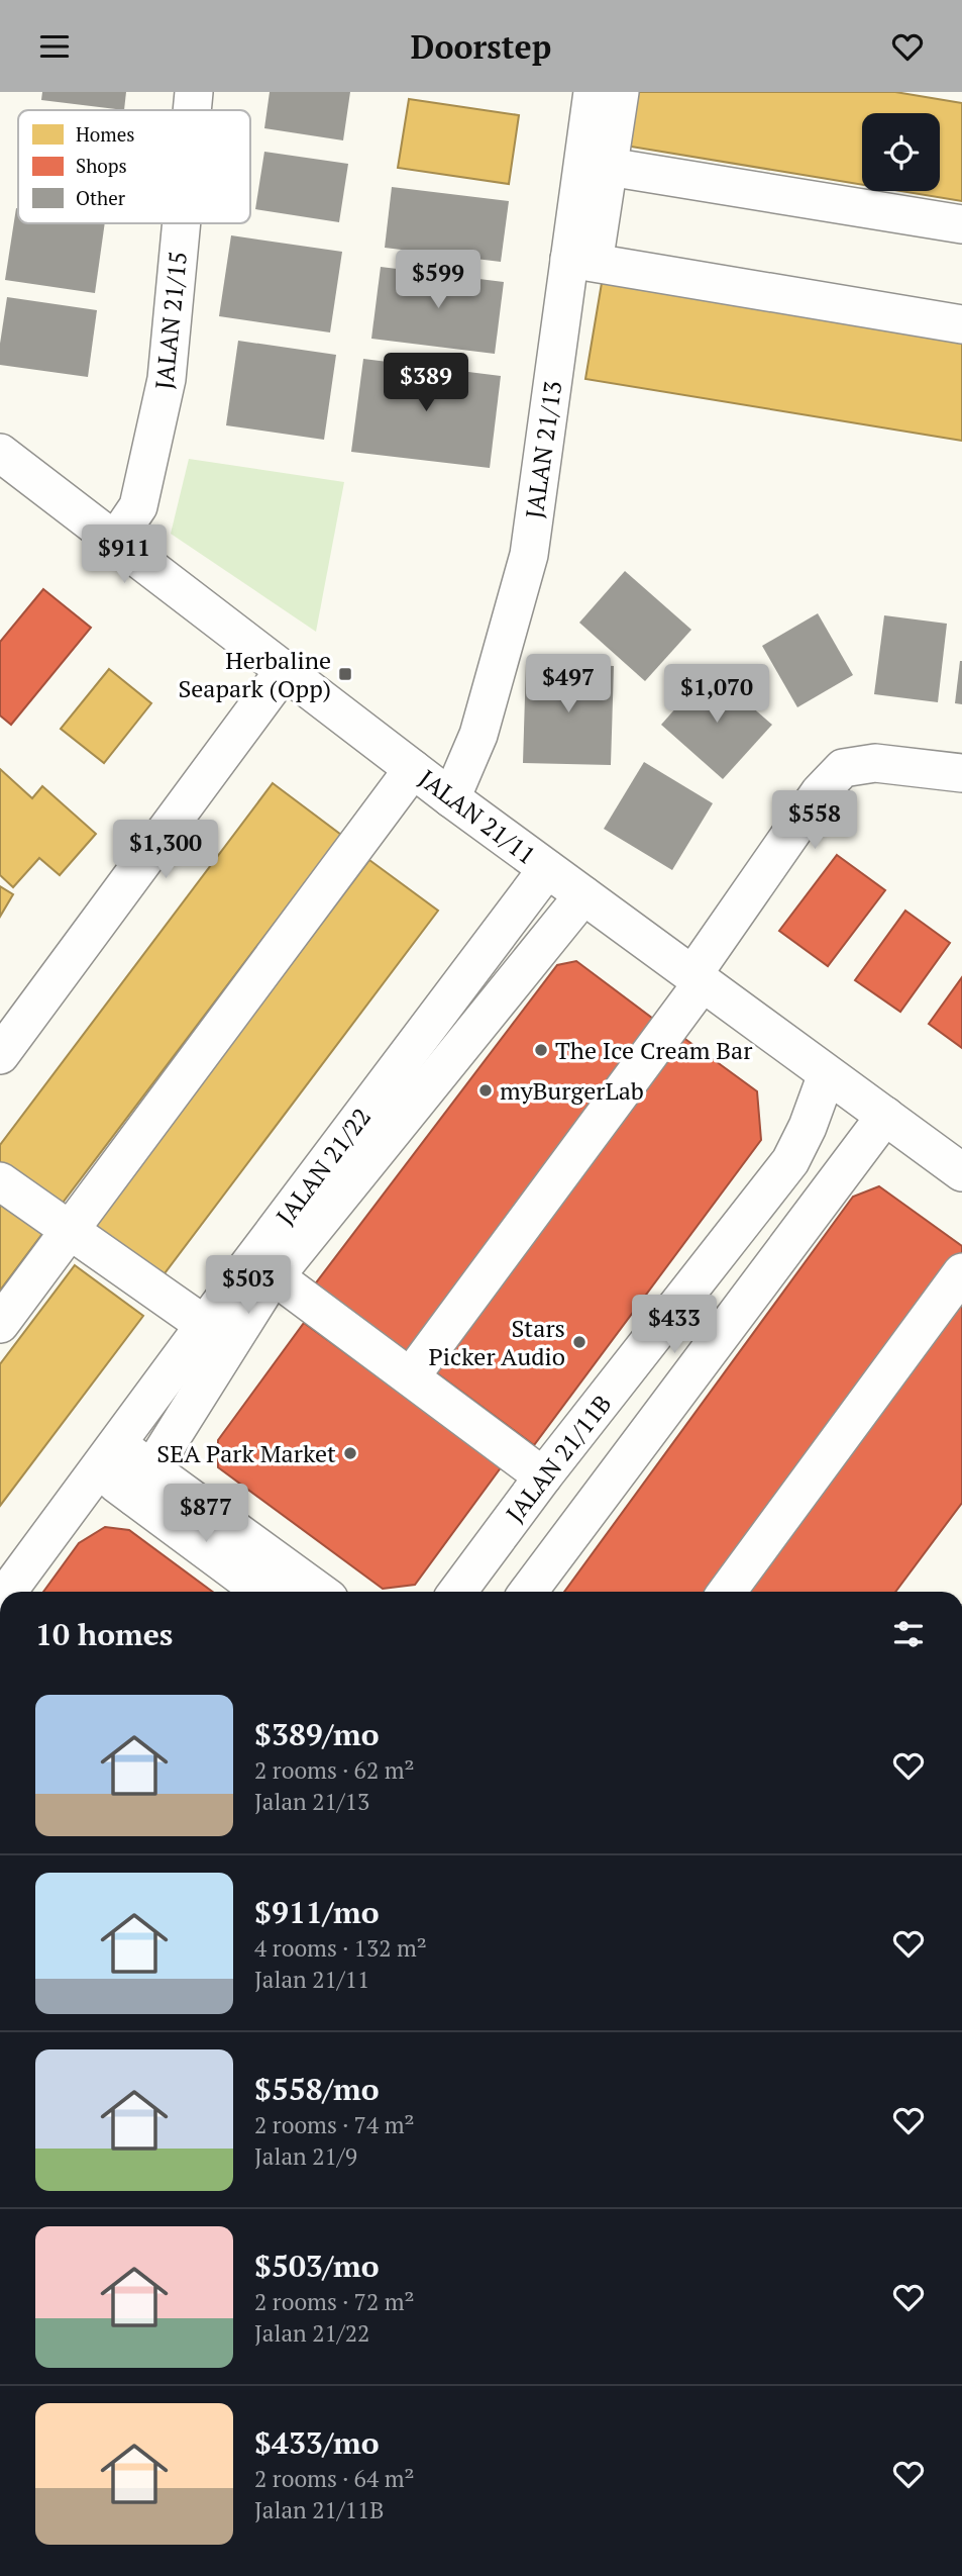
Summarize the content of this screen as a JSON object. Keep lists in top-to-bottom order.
{
  "streets": {
    "street": [
      "JALAN 21/15",
      "JALAN 21/13",
      "JALAN 21/11",
      "JALAN 21/22",
      "JALAN 21/11B"
    ]
  },
  "crossings": [
    ["JALAN 21/15", "JALAN 21/11"],
    ["JALAN 21/13", "JALAN 21/11"],
    ["JALAN 21/11", "JALAN 21/22"],
    ["JALAN 21/11", "JALAN 21/11B"]
  ],
  "places": {
    "transit": ["Herbaline Seapark (Opp)"],
    "other": [
      "The Ice Cream Bar",
      "myBurgerLab",
      "Stars Picker Audio",
      "SEA Park Market"
    ]
  },
  "legend": ["Homes", "Shops", "Other"],
  "page": {
    "header": "Doorstep",
    "price": [
      "$599",
      "$389",
      "$911",
      "$497",
      "$1,070",
      "$558",
      "$1,300",
      "$503",
      "$433",
      "$877"
    ],
    "heading": "10 homes",
    "list": [
      {
        "name": "$389/mo",
        "note": "2 rooms · 62 m² · Jalan 21/13"
      },
      {
        "name": "$911/mo",
        "note": "4 rooms · 132 m² · Jalan 21/11"
      },
      {
        "name": "$558/mo",
        "note": "2 rooms · 74 m² · Jalan 21/9"
      },
      {
        "name": "$503/mo",
        "note": "2 rooms · 72 m² · Jalan 21/22"
      },
      {
        "name": "$433/mo",
        "note": "2 rooms · 64 m² · Jalan 21/11B"
      }
    ]
  }
}
